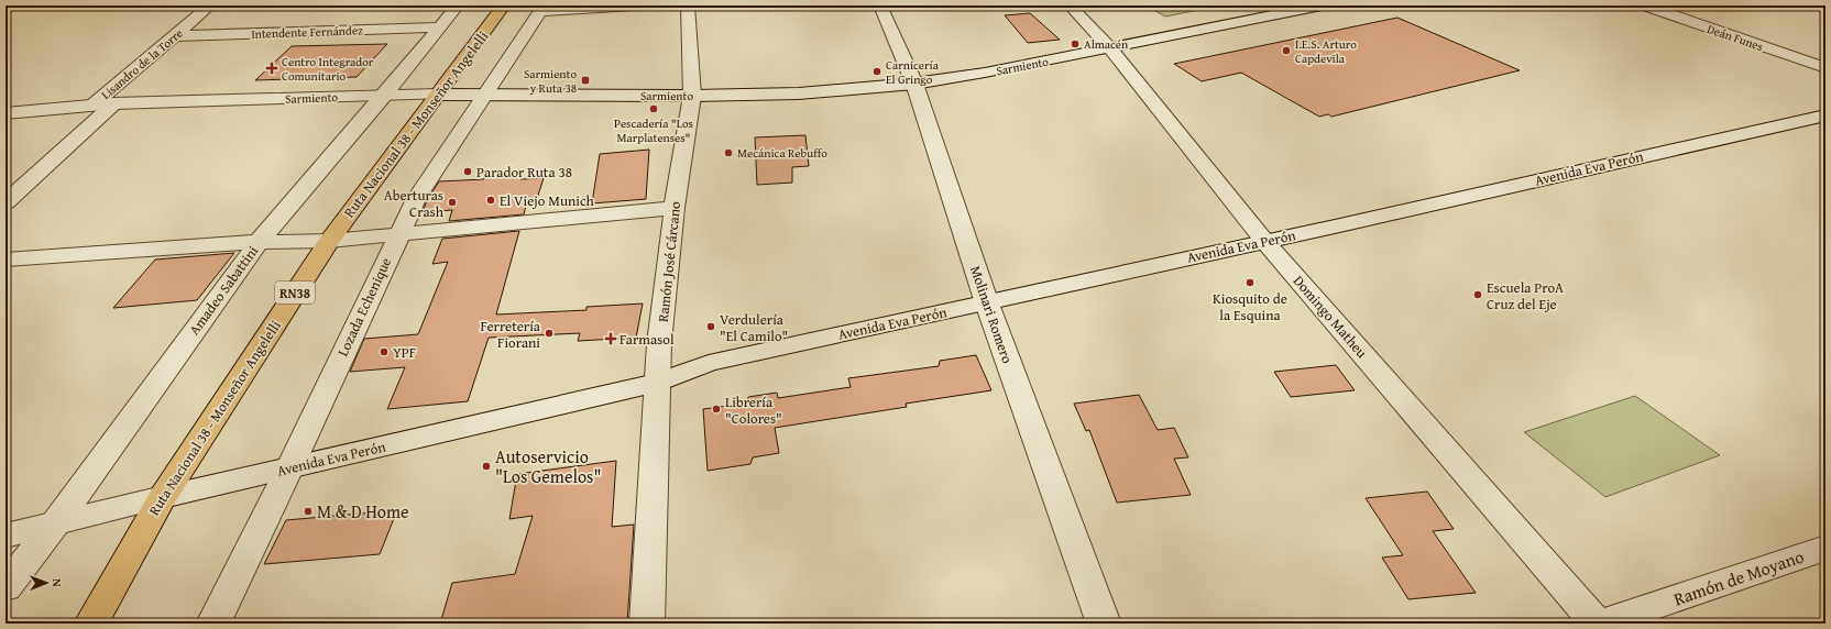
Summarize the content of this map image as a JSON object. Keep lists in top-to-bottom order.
{
  "streets": {
    "highway": ["Ruta Nacional 38 - Monseñor Angelelli", "RN38"],
    "street": [
      "Intendente Fernández",
      "Deán Funes",
      "Lisandro de la Torre",
      "Sarmiento",
      "Avenida Eva Perón",
      "Ramón José Cárcano",
      "Amadeo Sabattini",
      "Lozada Echenique",
      "Molinari Romero",
      "Domingo Matheu",
      "Ramón de Moyano"
    ]
  },
  "crossings": [
    ["Intendente Fernández", "Lisandro de la Torre"],
    ["Intendente Fernández", "Amadeo Sabattini"],
    ["Lisandro de la Torre", "Sarmiento"],
    ["Sarmiento", "Ruta Nacional 38 - Monseñor Angelelli"],
    ["Sarmiento", "Ramón José Cárcano"],
    ["Sarmiento", "Amadeo Sabattini"],
    ["Sarmiento", "Lozada Echenique"],
    ["Sarmiento", "Molinari Romero"],
    ["Sarmiento", "Domingo Matheu"],
    ["Ruta Nacional 38 - Monseñor Angelelli", "Avenida Eva Perón"],
    ["Avenida Eva Perón", "Ramón José Cárcano"],
    ["Avenida Eva Perón", "Amadeo Sabattini"],
    ["Avenida Eva Perón", "Lozada Echenique"],
    ["Avenida Eva Perón", "Molinari Romero"],
    ["Avenida Eva Perón", "Domingo Matheu"]
  ],
  "places": {
    "other": [
      "Almacén",
      "I.E.S. Arturo Capdevila",
      "Carnicería El Gringo",
      "Pescadería \"Los Marplatenses\"",
      "Mecánica Rebuffo",
      "Parador Ruta 38",
      "El Viejo Munich",
      "Aberturas Crash",
      "Kiosquito de la Esquina",
      "Escuela ProA Cruz del Eje",
      "Verdulería \"El Camilo\"",
      "Ferretería Fiorani",
      "YPF",
      "Librería \"Colores\"",
      "Autoservicio \"Los Gemelos\"",
      "M & D Home"
    ],
    "health": ["Centro Integrador Comunitario", "Farmasol"],
    "transit": ["Sarmiento y Ruta 38"]
  },
  "north": "right"
}
